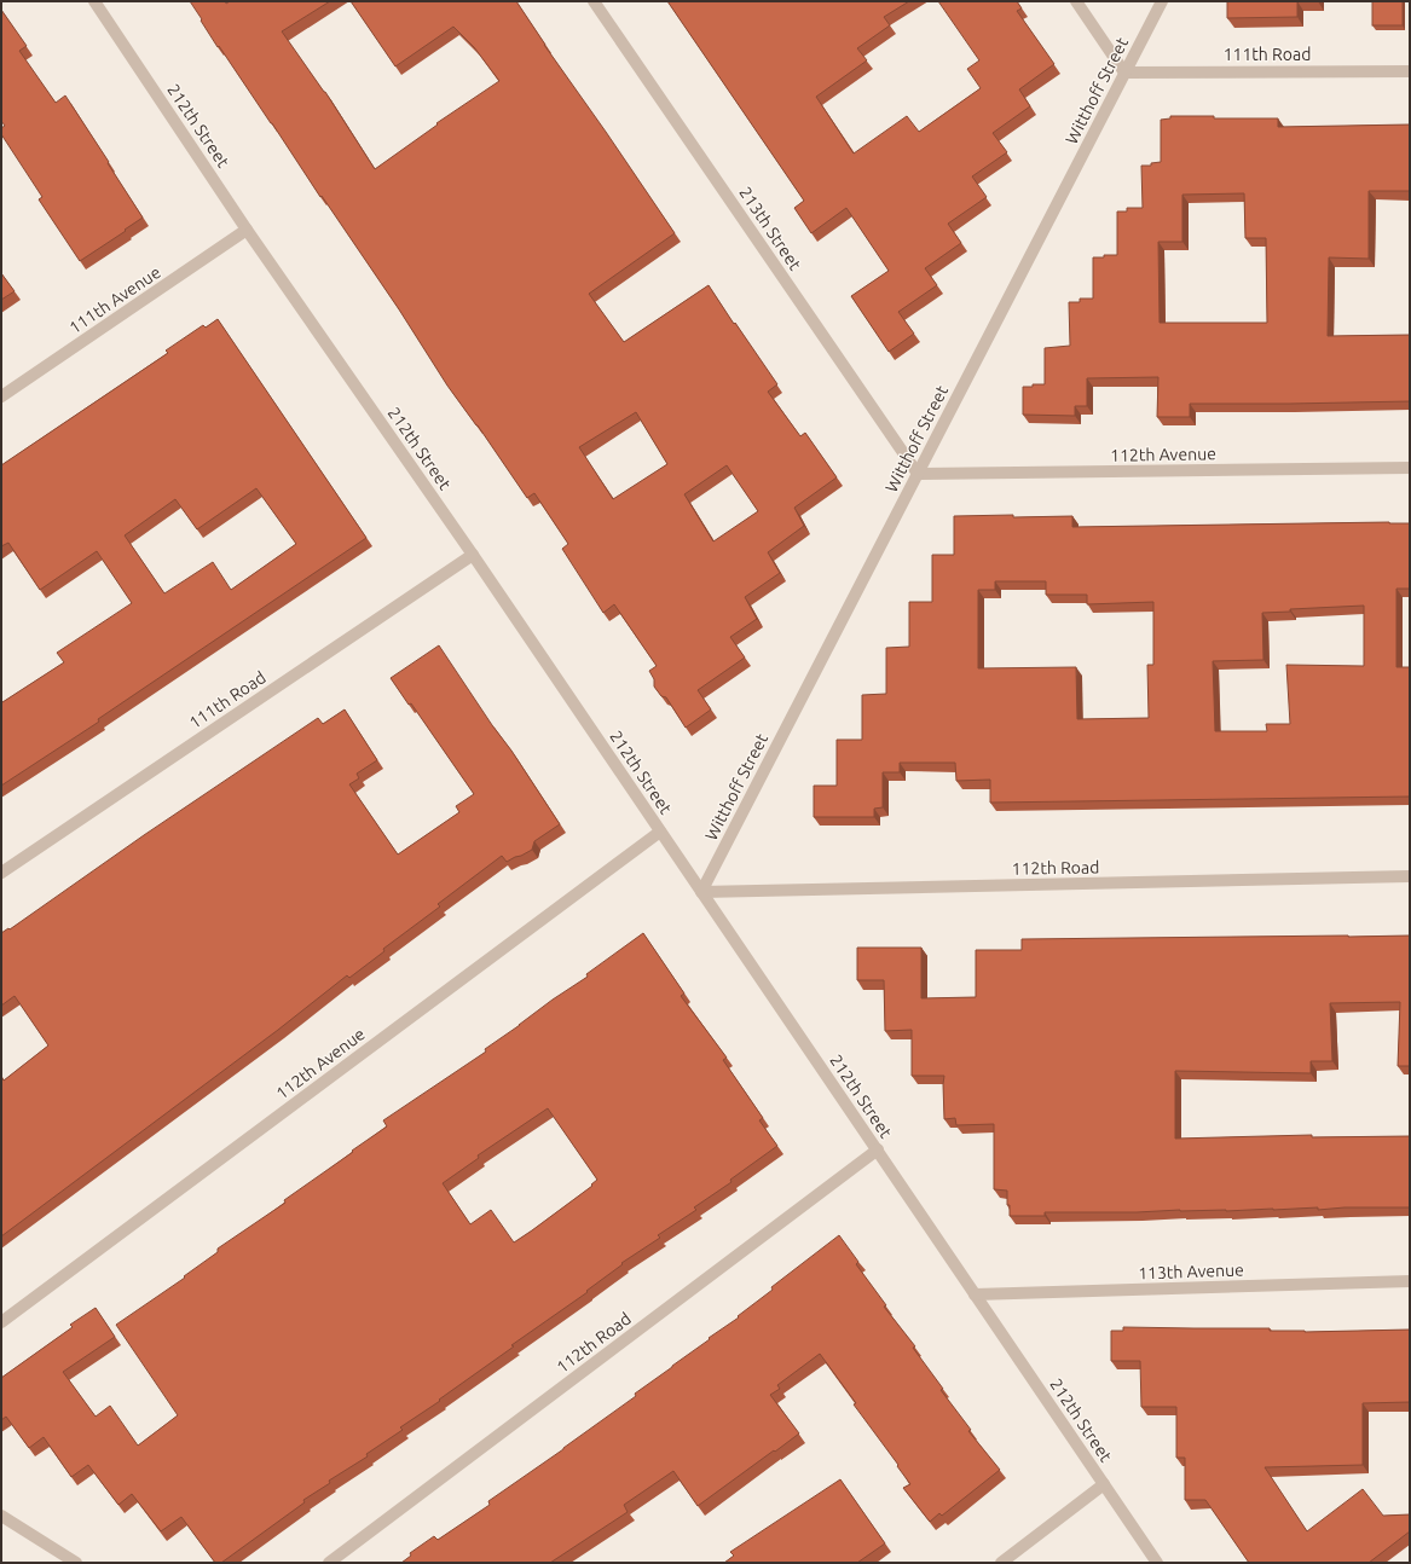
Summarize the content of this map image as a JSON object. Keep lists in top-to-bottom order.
{
  "streets": {
    "street": [
      "111th Road",
      "Witthoff Street",
      "212th Street",
      "213th Street",
      "111th Avenue",
      "112th Avenue",
      "112th Road",
      "113th Avenue"
    ]
  },
  "crossings": [
    ["111th Road", "Witthoff Street"],
    ["111th Road", "212th Street"],
    ["Witthoff Street", "212th Street"],
    ["Witthoff Street", "213th Street"],
    ["Witthoff Street", "112th Avenue"],
    ["Witthoff Street", "112th Road"],
    ["212th Street", "111th Avenue"],
    ["212th Street", "112th Avenue"],
    ["212th Street", "112th Road"],
    ["212th Street", "113th Avenue"],
    ["213th Street", "112th Avenue"]
  ]
}
